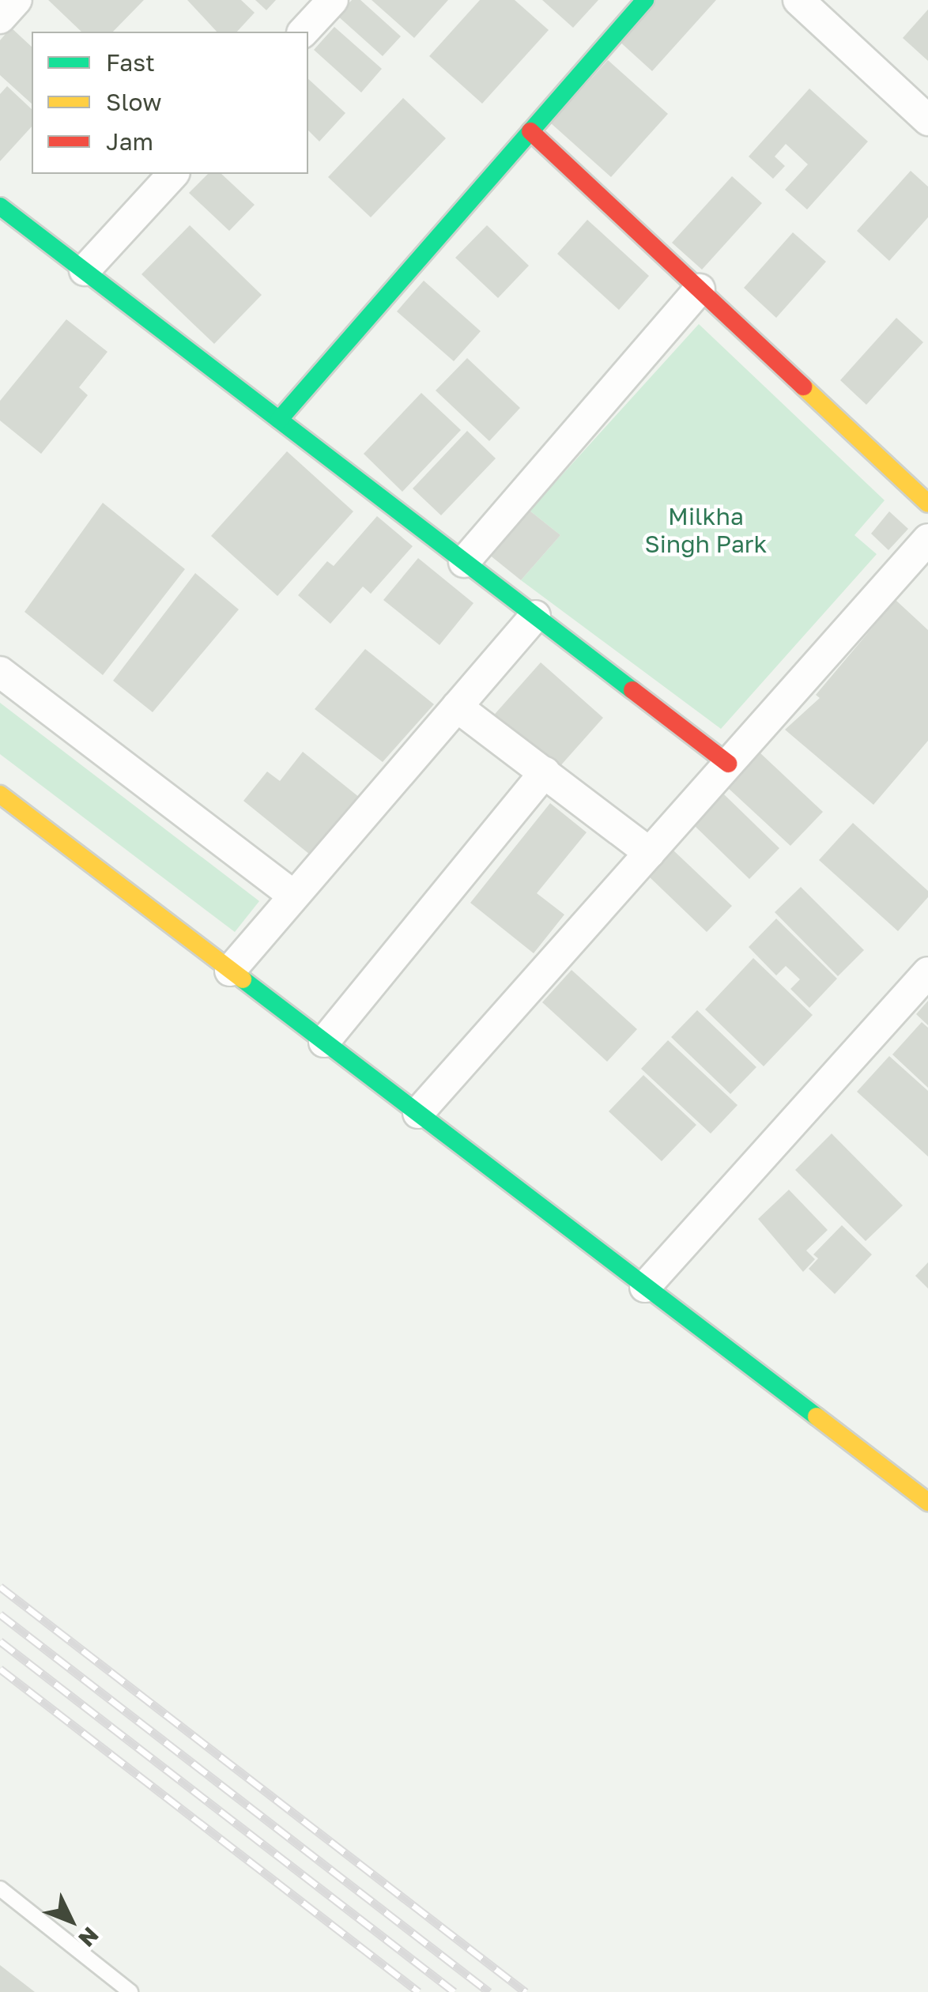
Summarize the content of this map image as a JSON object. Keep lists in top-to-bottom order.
{
  "parks": ["Milkha Singh Park"],
  "legend": ["Fast", "Slow", "Jam"],
  "north": "bottom right"
}
